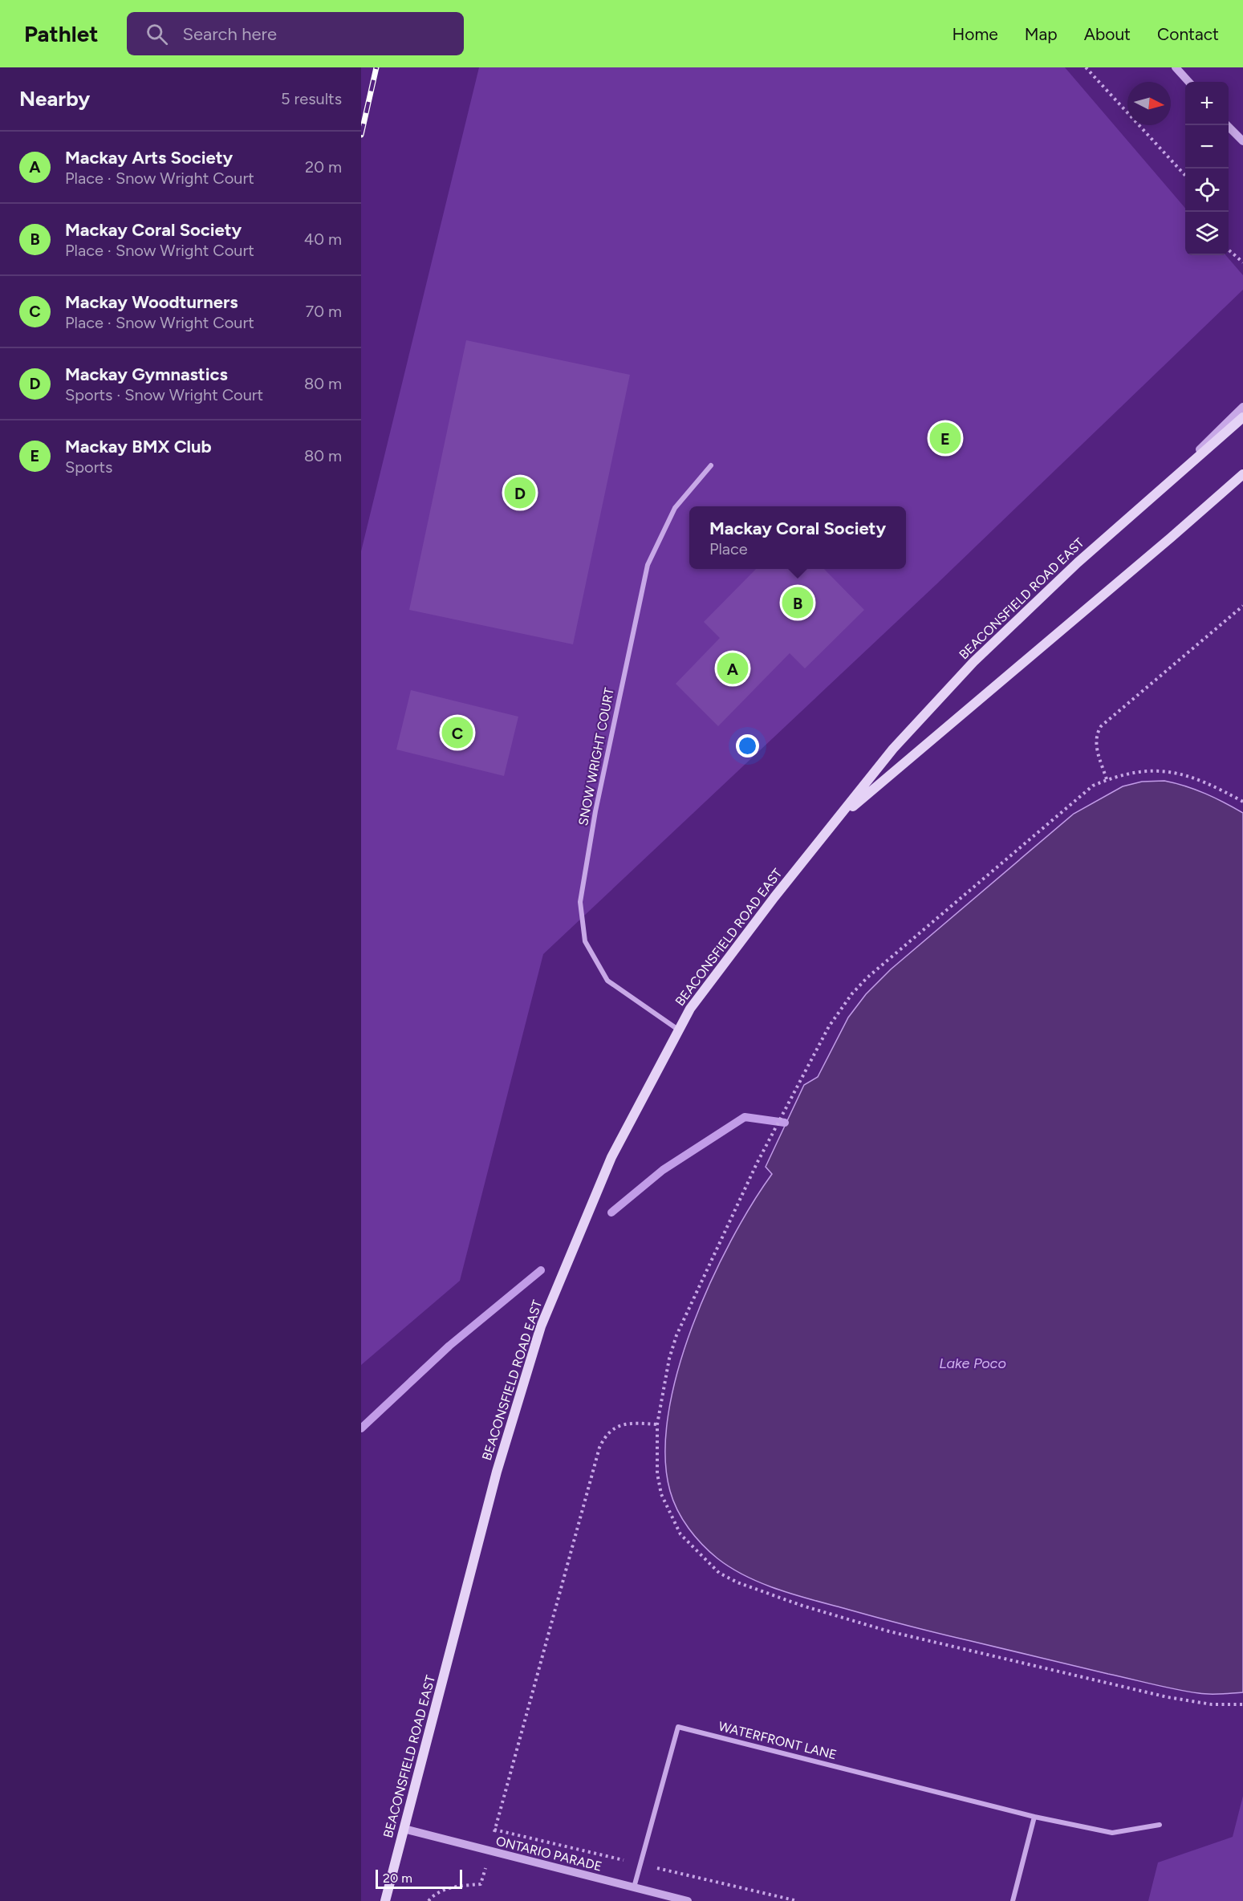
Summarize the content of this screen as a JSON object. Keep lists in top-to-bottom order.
{
  "streets": {
    "main road": ["BEACONSFIELD ROAD EAST"],
    "street": ["SNOW WRIGHT COURT", "WATERFRONT LANE", "ONTARIO PARADE"]
  },
  "crossings": [
    ["BEACONSFIELD ROAD EAST", "SNOW WRIGHT COURT"],
    ["BEACONSFIELD ROAD EAST", "ONTARIO PARADE"],
    ["WATERFRONT LANE", "ONTARIO PARADE"]
  ],
  "water": ["Lake Poco"],
  "scale_bar": "20 m",
  "north": "right",
  "page": {
    "header": "Pathlet",
    "search": "Search here",
    "nav": [
      "Home",
      "Map",
      "About",
      "Contact"
    ],
    "heading": ["Nearby", "5 results"],
    "map_buttons": ["+", "−"],
    "list": [
      {
        "mark": "A",
        "name": "Mackay Arts Society",
        "note": "Place · Snow Wright Court",
        "value": "20 m"
      },
      {
        "mark": "B",
        "name": "Mackay Coral Society",
        "note": "Place · Snow Wright Court",
        "value": "40 m"
      },
      {
        "mark": "C",
        "name": "Mackay Woodturners",
        "note": "Place · Snow Wright Court",
        "value": "70 m"
      },
      {
        "mark": "D",
        "name": "Mackay Gymnastics",
        "note": "Sports · Snow Wright Court",
        "value": "80 m"
      },
      {
        "mark": "E",
        "name": "Mackay BMX Club",
        "note": "Sports",
        "value": "80 m"
      }
    ],
    "pins": [
      "E",
      "D",
      "B",
      "A",
      "C"
    ],
    "popup": ["Mackay Coral Society", "Place"],
    "scale": "20 m"
  }
}
